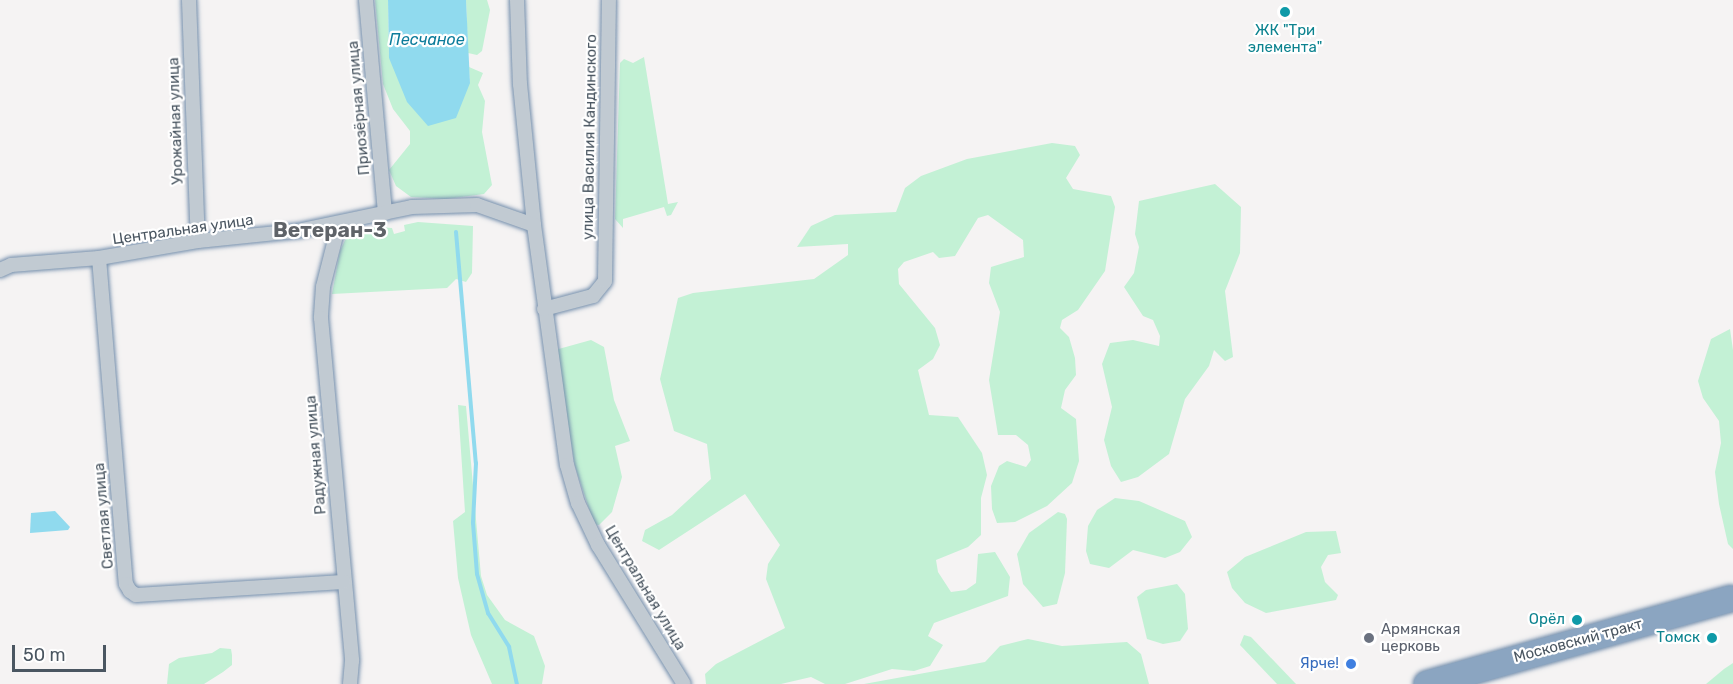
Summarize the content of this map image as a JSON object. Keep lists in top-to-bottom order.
{
  "streets": {
    "highway": ["Московский тракт"],
    "street": [
      "Приозёрная улица",
      "Урожайная улица",
      "улица Василия Кандинского",
      "Центральная улица",
      "Радужная улица",
      "Светлая улица"
    ]
  },
  "crossings": [
    ["Приозёрная улица", "Центральная улица"],
    ["Урожайная улица", "Центральная улица"],
    ["улица Василия Кандинского", "Центральная улица"],
    ["Центральная улица", "Радужная улица"],
    ["Центральная улица", "Светлая улица"],
    ["Радужная улица", "Светлая улица"]
  ],
  "districts": ["Ветеран-3"],
  "water": ["Песчаное"],
  "places": [
    "ЖК \"Три элемента\"",
    "Орёл",
    "Армянская церковь",
    "Томск",
    "Ярче!"
  ],
  "scale_bar": "50 m"
}
